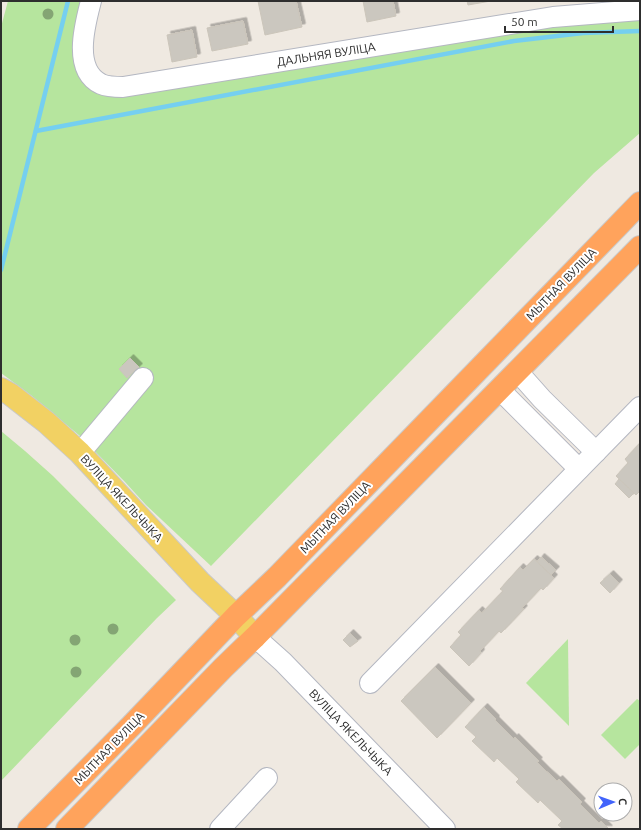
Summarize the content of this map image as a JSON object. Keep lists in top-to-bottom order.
{
  "streets": {
    "highway": ["МЫТНАЯ ВУЛІЦА"],
    "main road": ["ВУЛІЦА ЯКЕЛЬЧЫКА"],
    "street": ["ДАЛЬНЯЯ ВУЛІЦА"]
  },
  "crossings": [
    ["МЫТНАЯ ВУЛІЦА", "ВУЛІЦА ЯКЕЛЬЧЫКА"]
  ],
  "scale_bar": "50 m",
  "north": "right"
}
